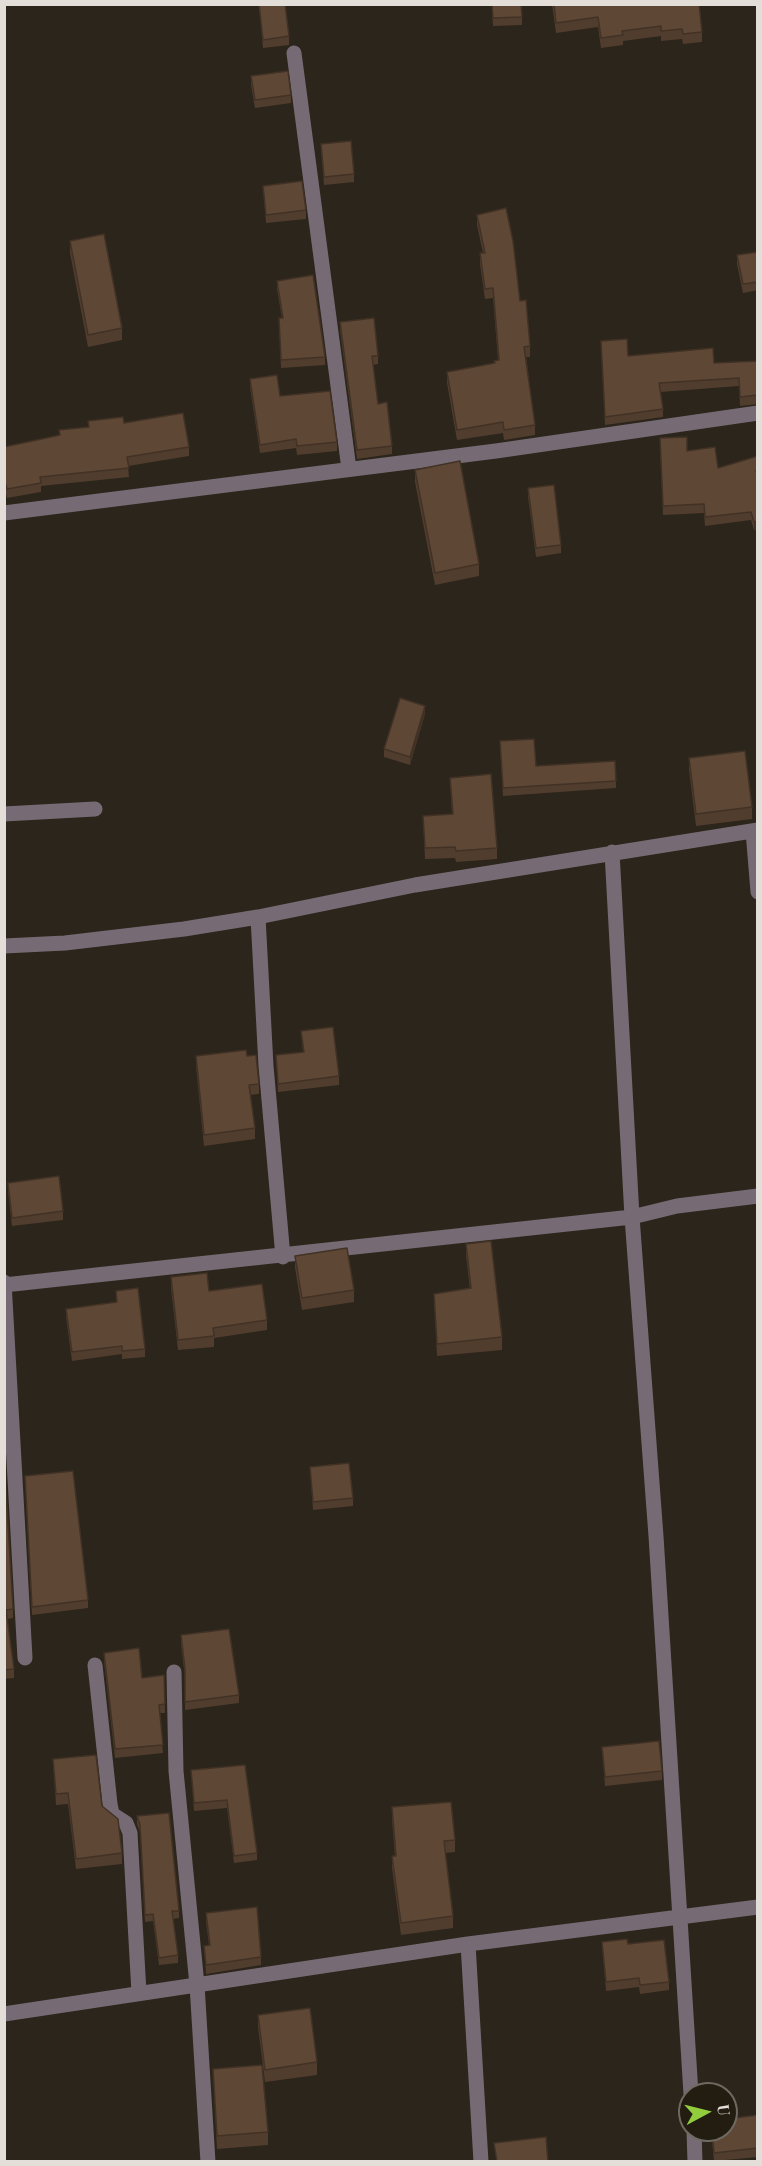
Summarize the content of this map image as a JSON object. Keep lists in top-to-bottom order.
{
  "north": "right"
}
